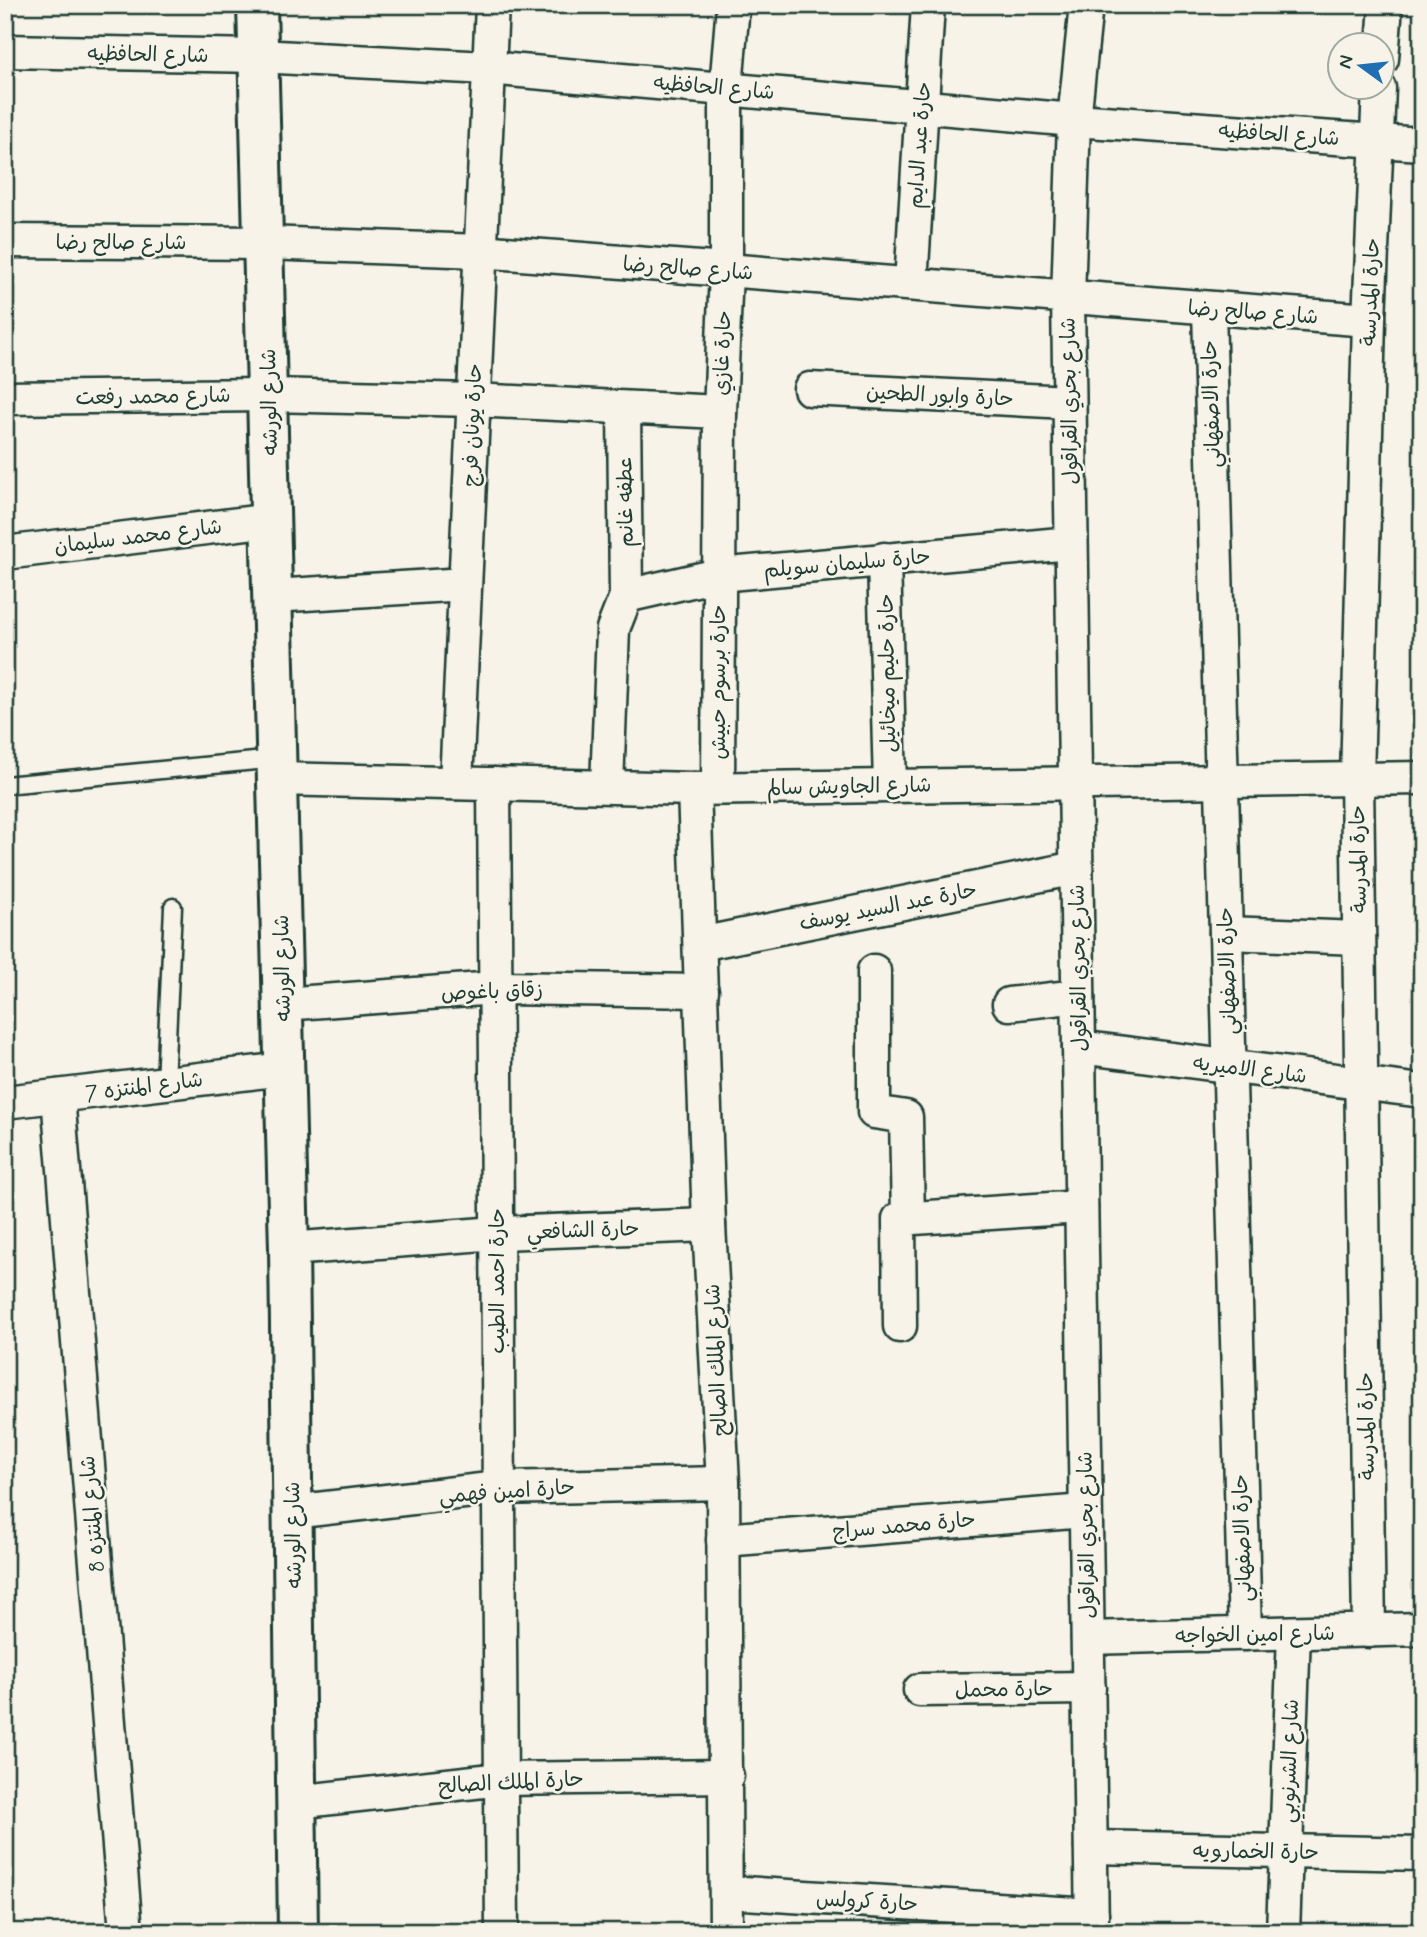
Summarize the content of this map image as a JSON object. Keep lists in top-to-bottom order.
{
  "streets": {
    "street": [
      "شارع الحافظيه",
      "حارة عبد الدايم",
      "شارع صالح رضا",
      "حارة المدرسة",
      "حارة غازي",
      "حارة وابور الطحين",
      "شارع محمد رفعت",
      "شارع بحري القراقول",
      "شارع الورشه",
      "حارة الاصفهاني",
      "حارة يونان فرج",
      "عطفه غانم",
      "شارع محمد سليمان",
      "حارة سليمان سويلم",
      "حارة حليم ميخائيل",
      "حارة برسوم حبيش",
      "شارع الجاويش سالم",
      "حارة عبد السيد يوسف",
      "زقاق باغوص",
      "شارع الاميريه",
      "شارع المنتزه 7",
      "حارة الشافعي",
      "حارة احمد الطيب",
      "شارع الملك الصالح",
      "حارة امين فهمي",
      "شارع المنتزه 8",
      "حارة محمد سراج",
      "شارع امين الخواجه",
      "حارة محمل",
      "شارع الشرنوبي",
      "حارة الملك الصالح",
      "حارة الخمارويه",
      "حارة كرولس"
    ]
  },
  "crossings": [
    ["شارع الحافظيه", "حارة عبد الدايم"],
    ["شارع الحافظيه", "حارة المدرسة"],
    ["شارع الحافظيه", "حارة غازي"],
    ["شارع الحافظيه", "شارع بحري القراقول"],
    ["شارع الحافظيه", "شارع الورشه"],
    ["شارع الحافظيه", "حارة يونان فرج"],
    ["حارة عبد الدايم", "شارع صالح رضا"],
    ["شارع صالح رضا", "حارة المدرسة"],
    ["شارع صالح رضا", "حارة غازي"],
    ["شارع صالح رضا", "شارع بحري القراقول"],
    ["شارع صالح رضا", "شارع الورشه"],
    ["شارع صالح رضا", "حارة الاصفهاني"],
    ["شارع صالح رضا", "حارة يونان فرج"],
    ["حارة المدرسة", "شارع الجاويش سالم"],
    ["حارة المدرسة", "شارع الاميريه"],
    ["حارة المدرسة", "شارع امين الخواجه"],
    ["حارة غازي", "شارع محمد رفعت"],
    ["حارة غازي", "حارة سليمان سويلم"],
    ["حارة غازي", "حارة برسوم حبيش"],
    ["حارة وابور الطحين", "شارع بحري القراقول"],
    ["شارع محمد رفعت", "شارع الورشه"],
    ["شارع محمد رفعت", "حارة يونان فرج"],
    ["شارع محمد رفعت", "عطفه غانم"],
    ["شارع بحري القراقول", "حارة سليمان سويلم"],
    ["شارع بحري القراقول", "شارع الجاويش سالم"],
    ["شارع بحري القراقول", "حارة عبد السيد يوسف"],
    ["شارع بحري القراقول", "شارع الاميريه"],
    ["شارع بحري القراقول", "حارة محمد سراج"],
    ["شارع بحري القراقول", "شارع امين الخواجه"],
    ["شارع بحري القراقول", "حارة محمل"],
    ["شارع بحري القراقول", "حارة الخمارويه"],
    ["شارع بحري القراقول", "حارة كرولس"],
    ["شارع الورشه", "شارع محمد سليمان"],
    ["شارع الورشه", "شارع الجاويش سالم"],
    ["شارع الورشه", "زقاق باغوص"],
    ["شارع الورشه", "شارع المنتزه 7"],
    ["شارع الورشه", "حارة الشافعي"],
    ["شارع الورشه", "حارة امين فهمي"],
    ["شارع الورشه", "حارة الملك الصالح"],
    ["حارة الاصفهاني", "شارع الجاويش سالم"],
    ["حارة الاصفهاني", "شارع الاميريه"],
    ["حارة الاصفهاني", "شارع امين الخواجه"],
    ["حارة يونان فرج", "شارع الجاويش سالم"],
    ["عطفه غانم", "حارة سليمان سويلم"],
    ["حارة سليمان سويلم", "حارة حليم ميخائيل"],
    ["حارة سليمان سويلم", "حارة برسوم حبيش"],
    ["حارة حليم ميخائيل", "شارع الجاويش سالم"],
    ["حارة برسوم حبيش", "شارع الجاويش سالم"],
    ["حارة برسوم حبيش", "شارع الملك الصالح"],
    ["شارع الجاويش سالم", "حارة احمد الطيب"],
    ["شارع الجاويش سالم", "شارع الملك الصالح"],
    ["حارة عبد السيد يوسف", "شارع الملك الصالح"],
    ["زقاق باغوص", "حارة احمد الطيب"],
    ["زقاق باغوص", "شارع الملك الصالح"],
    ["شارع المنتزه 7", "شارع المنتزه 8"],
    ["حارة الشافعي", "حارة احمد الطيب"],
    ["حارة الشافعي", "شارع الملك الصالح"],
    ["حارة احمد الطيب", "حارة امين فهمي"],
    ["حارة احمد الطيب", "حارة الملك الصالح"],
    ["شارع الملك الصالح", "حارة امين فهمي"],
    ["شارع الملك الصالح", "حارة محمد سراج"],
    ["شارع الملك الصالح", "حارة الملك الصالح"],
    ["شارع الملك الصالح", "حارة كرولس"],
    ["شارع امين الخواجه", "شارع الشرنوبي"],
    ["شارع الشرنوبي", "حارة الخمارويه"]
  ],
  "north": "left"
}
